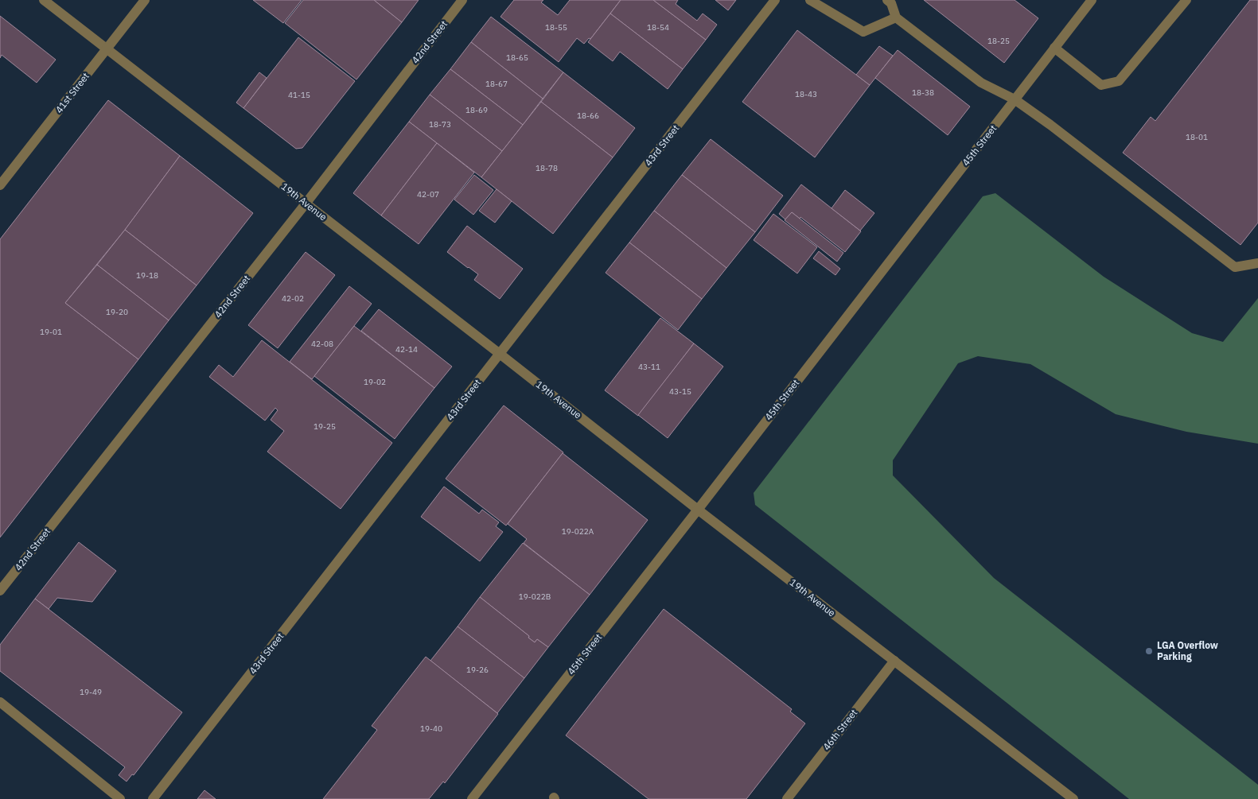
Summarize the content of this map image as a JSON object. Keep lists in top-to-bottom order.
{
  "streets": {
    "street": [
      "42nd Street",
      "41st Street",
      "43rd Street",
      "45th Street",
      "19th Avenue",
      "46th Street"
    ]
  },
  "crossings": [
    ["42nd Street", "19th Avenue"],
    ["41st Street", "19th Avenue"],
    ["43rd Street", "19th Avenue"],
    ["45th Street", "19th Avenue"],
    ["19th Avenue", "46th Street"]
  ],
  "places": ["LGA Overflow Parking"],
  "house_numbers": [
    "18-55",
    "18-54",
    "18-25",
    "18-65",
    "18-67",
    "18-38",
    "18-43",
    "41-15",
    "18-69",
    "18-66",
    "18-73",
    "18-01",
    "18-78",
    "42-07",
    "19-18",
    "42-02",
    "19-20",
    "19-01",
    "42-08",
    "42-14",
    "43-11",
    "19-02",
    "43-15",
    "19-25",
    "19-022A",
    "19-022B",
    "19-26",
    "19-49",
    "19-40"
  ]
}
